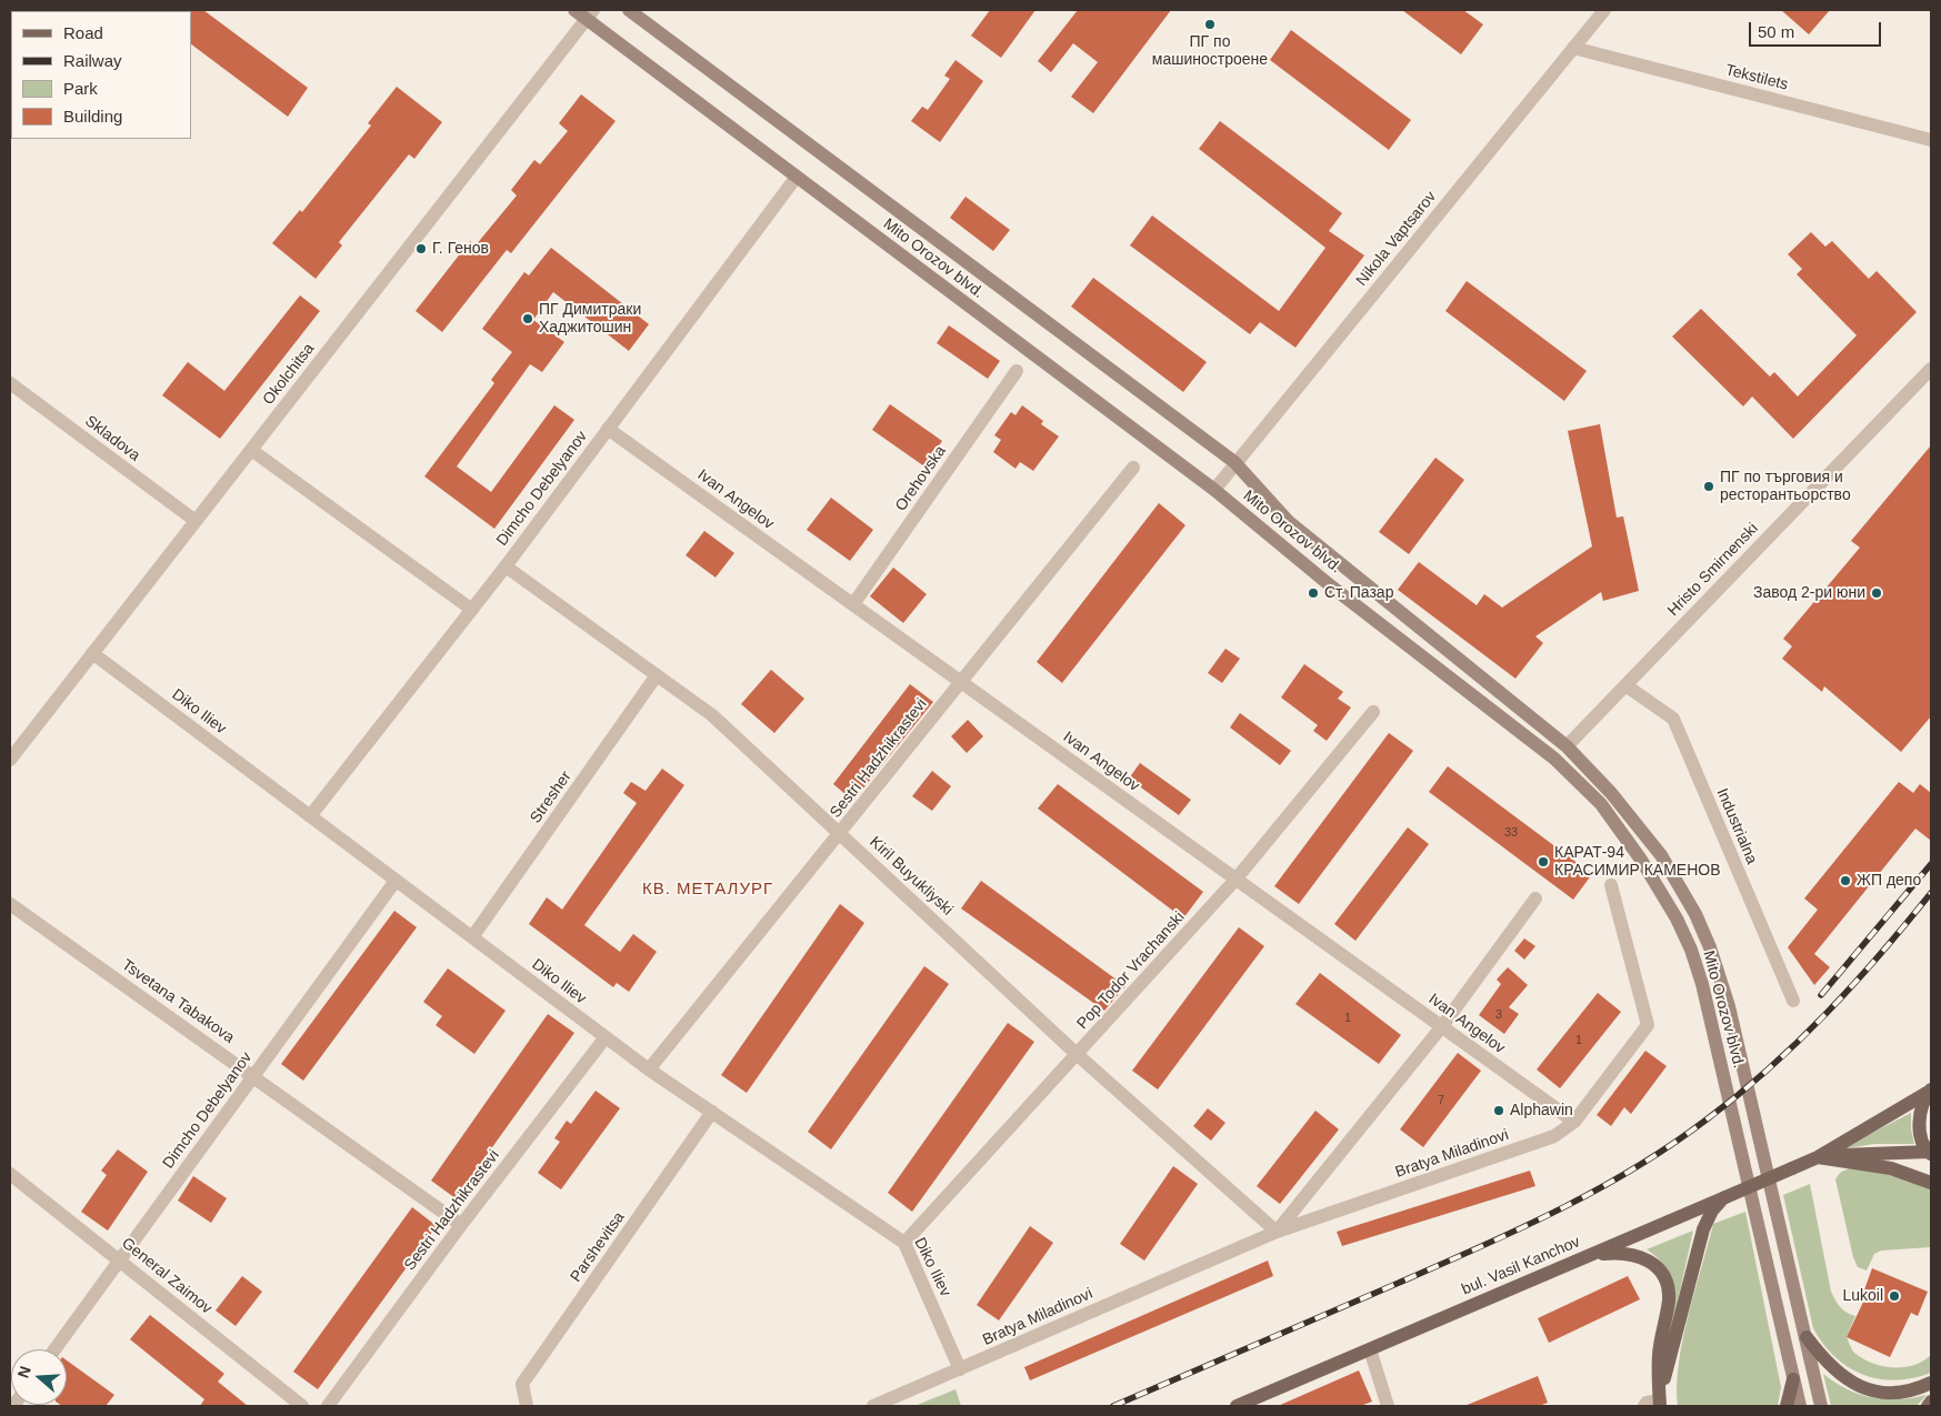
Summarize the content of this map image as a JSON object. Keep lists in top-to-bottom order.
{
  "streets": {
    "main road": ["Mito Orozov blvd.", "bul. Vasil Kanchov"],
    "street": [
      "Tekstilets",
      "Nikola Vaptsarov",
      "Okolchitsa",
      "Skladova",
      "Orehovska",
      "Dimcho Debelyanov",
      "Ivan Angelov",
      "Hristo Smirnenski",
      "Diko Iliev",
      "Sestri Hadzhikrastevi",
      "Stresher",
      "Industrialna",
      "Kiril Buyukliyski",
      "Pop Todor Vrachanski",
      "Tsvetana Tabakova",
      "Bratya Miladinovi",
      "Parshevitsa",
      "General Zaimov"
    ]
  },
  "crossings": [
    ["Tekstilets", "Nikola Vaptsarov"],
    ["Nikola Vaptsarov", "Mito Orozov blvd."],
    ["Mito Orozov blvd.", "Okolchitsa"],
    ["Mito Orozov blvd.", "Dimcho Debelyanov"],
    ["Mito Orozov blvd.", "Hristo Smirnenski"],
    ["Okolchitsa", "Skladova"],
    ["Okolchitsa", "Diko Iliev"],
    ["Orehovska", "Ivan Angelov"],
    ["Dimcho Debelyanov", "Ivan Angelov"],
    ["Dimcho Debelyanov", "Diko Iliev"],
    ["Dimcho Debelyanov", "Kiril Buyukliyski"],
    ["Dimcho Debelyanov", "Tsvetana Tabakova"],
    ["Dimcho Debelyanov", "General Zaimov"],
    ["Ivan Angelov", "Sestri Hadzhikrastevi"],
    ["Ivan Angelov", "Pop Todor Vrachanski"],
    ["Ivan Angelov", "Bratya Miladinovi"],
    ["Hristo Smirnenski", "Industrialna"],
    ["Diko Iliev", "Sestri Hadzhikrastevi"],
    ["Diko Iliev", "Stresher"],
    ["Diko Iliev", "Pop Todor Vrachanski"],
    ["Diko Iliev", "Bratya Miladinovi"],
    ["Diko Iliev", "Parshevitsa"],
    ["Sestri Hadzhikrastevi", "Kiril Buyukliyski"],
    ["Sestri Hadzhikrastevi", "Tsvetana Tabakova"],
    ["Stresher", "Kiril Buyukliyski"],
    ["Kiril Buyukliyski", "Pop Todor Vrachanski"],
    ["Kiril Buyukliyski", "Bratya Miladinovi"]
  ],
  "districts": ["КВ. МЕТАЛУРГ"],
  "places": [
    "ПГ по машиностроене",
    "Г. Генов",
    "ПГ Димитраки Хаджитошин",
    "ПГ по търговия и ресторантьорство",
    "Ст. Пазар",
    "Завод 2-ри юни",
    "КАРАТ-94 КРАСИМИР КАМЕНОВ",
    "ЖП депо",
    "Alphawin",
    "Lukoil"
  ],
  "house_numbers": [
    "33",
    "3",
    "1",
    "1",
    "7"
  ],
  "legend": [
    "Road",
    "Railway",
    "Park",
    "Building"
  ],
  "scale_bar": "50 m",
  "north": "left"
}
